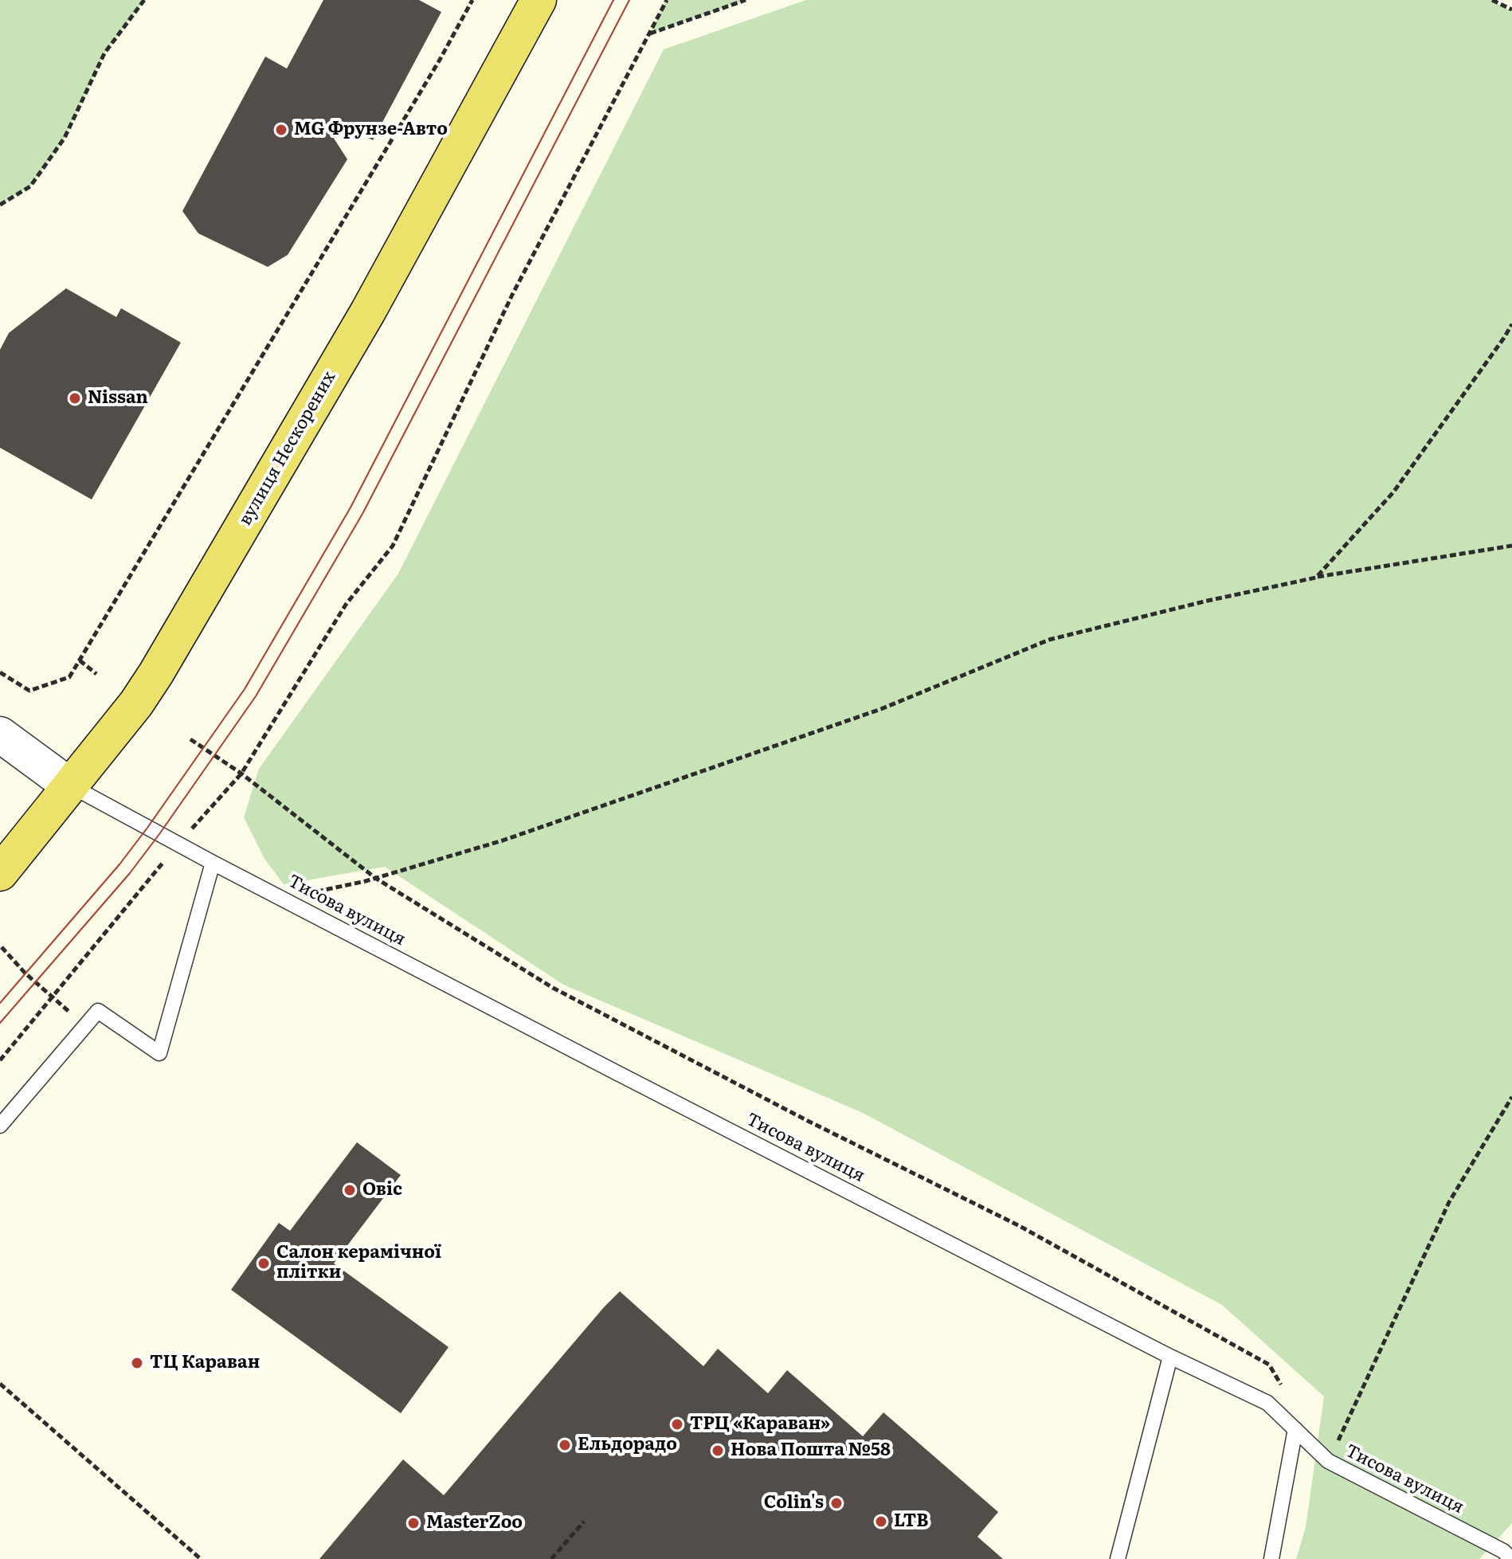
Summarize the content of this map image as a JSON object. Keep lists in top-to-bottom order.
{
  "streets": {
    "main road": ["вулиця Нескорених"],
    "lane": ["Тисова вулиця"]
  },
  "crossings": [
    ["вулиця Нескорених", "Тисова вулиця"]
  ],
  "places": [
    "MG Фрунзе-Авто",
    "Nissan",
    "Овіс",
    "Салон керамічної плітки",
    "ТЦ Караван",
    "ТРЦ «Караван»",
    "Ельдорадо",
    "Нова Пошта №58",
    "Colin's",
    "LTB",
    "MasterZoo"
  ]
}
